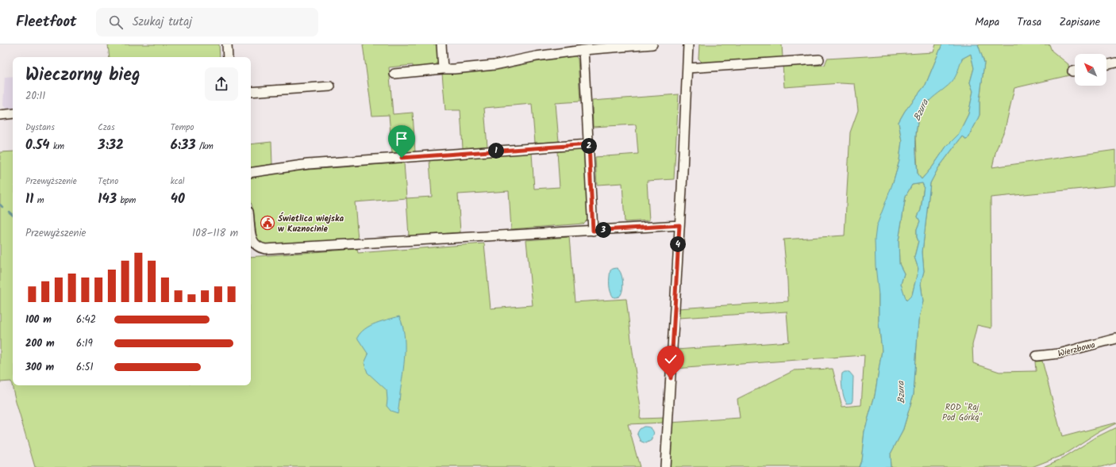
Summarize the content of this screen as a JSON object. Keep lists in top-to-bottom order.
{
  "streets": {
    "street": ["Wierzbowa"]
  },
  "water": ["Bzura"],
  "parks": ["ROD \"Raj Pod Górką\""],
  "places": {
    "public building": ["Świetlica wiejska w Kuznocinie"]
  },
  "north": "top left",
  "page": {
    "header": "Fleetfoot",
    "search": "Szukaj tutaj",
    "nav": ["Mapa", "Trasa", "Zapisane"],
    "heading": ["Wieczorny bieg", "20:11"],
    "stats": [
      ["Dystans", "0.54 km"],
      ["Czas", "3:32"],
      ["Tempo", "6:33 /km"],
      ["Przewyższenie", "11 m"],
      ["Tętno", "143 bpm"],
      ["kcal", "40"]
    ],
    "pins": [
      "2",
      "1",
      "3",
      "4"
    ],
    "chart": ["Przewyższenie", "108–118 m"],
    "list": [
      {
        "name": "100 m",
        "note": "6:42"
      },
      {
        "name": "200 m",
        "note": "6:19"
      },
      {
        "name": "300 m",
        "note": "6:51"
      }
    ]
  }
}
